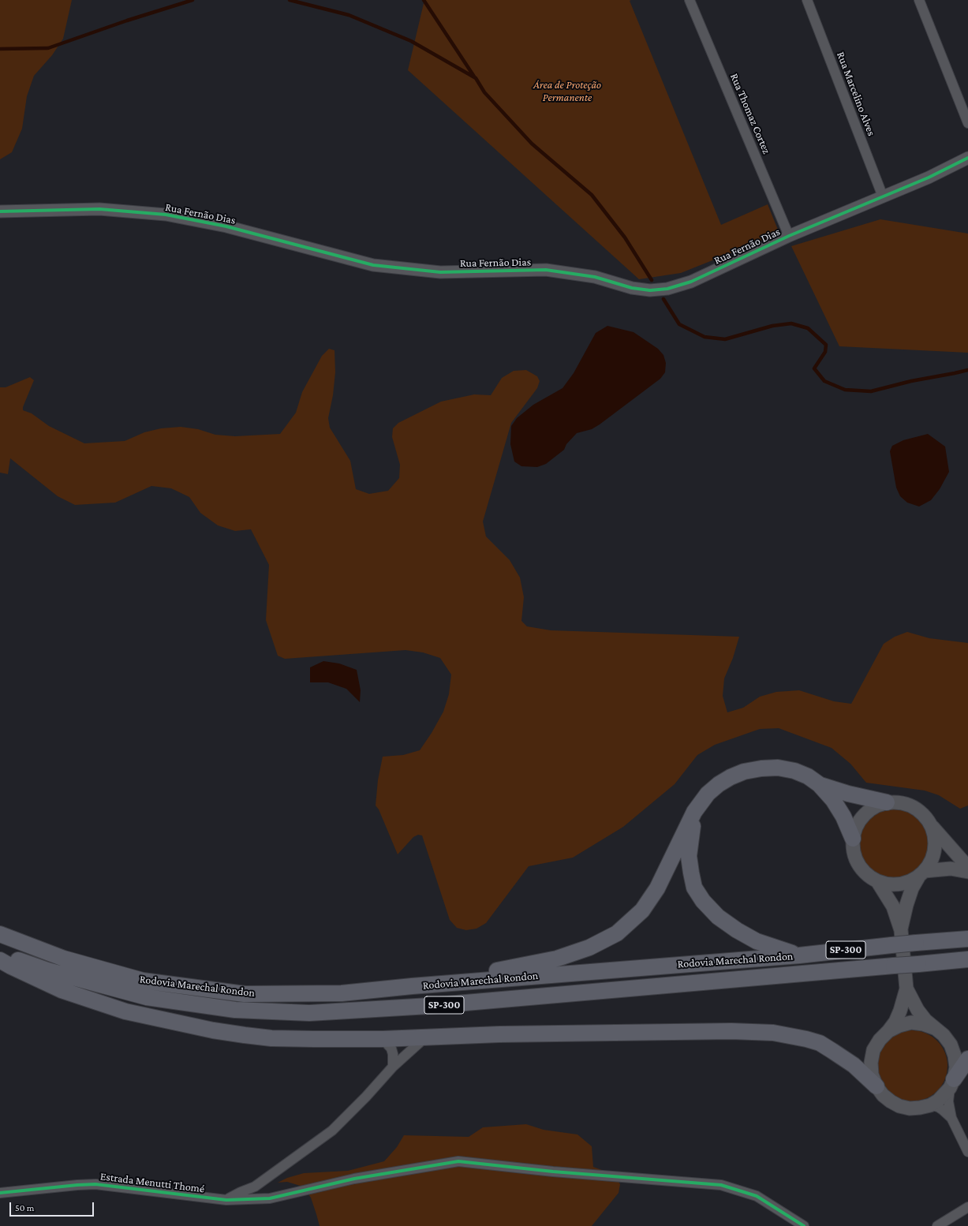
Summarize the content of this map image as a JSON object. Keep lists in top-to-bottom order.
{
  "streets": {
    "highway": ["SP-300", "Rodovia Marechal Rondon"],
    "street": [
      "Rua Marcelino Alves",
      "Rua Thomaz Cortez",
      "Rua Fernão Dias",
      "Estrada Menutti Thomé"
    ]
  },
  "crossings": [
    ["Rua Marcelino Alves", "Rua Fernão Dias"],
    ["Rua Thomaz Cortez", "Rua Fernão Dias"]
  ],
  "parks": ["Área de Proteção Permanente"],
  "scale_bar": "50 m"
}
